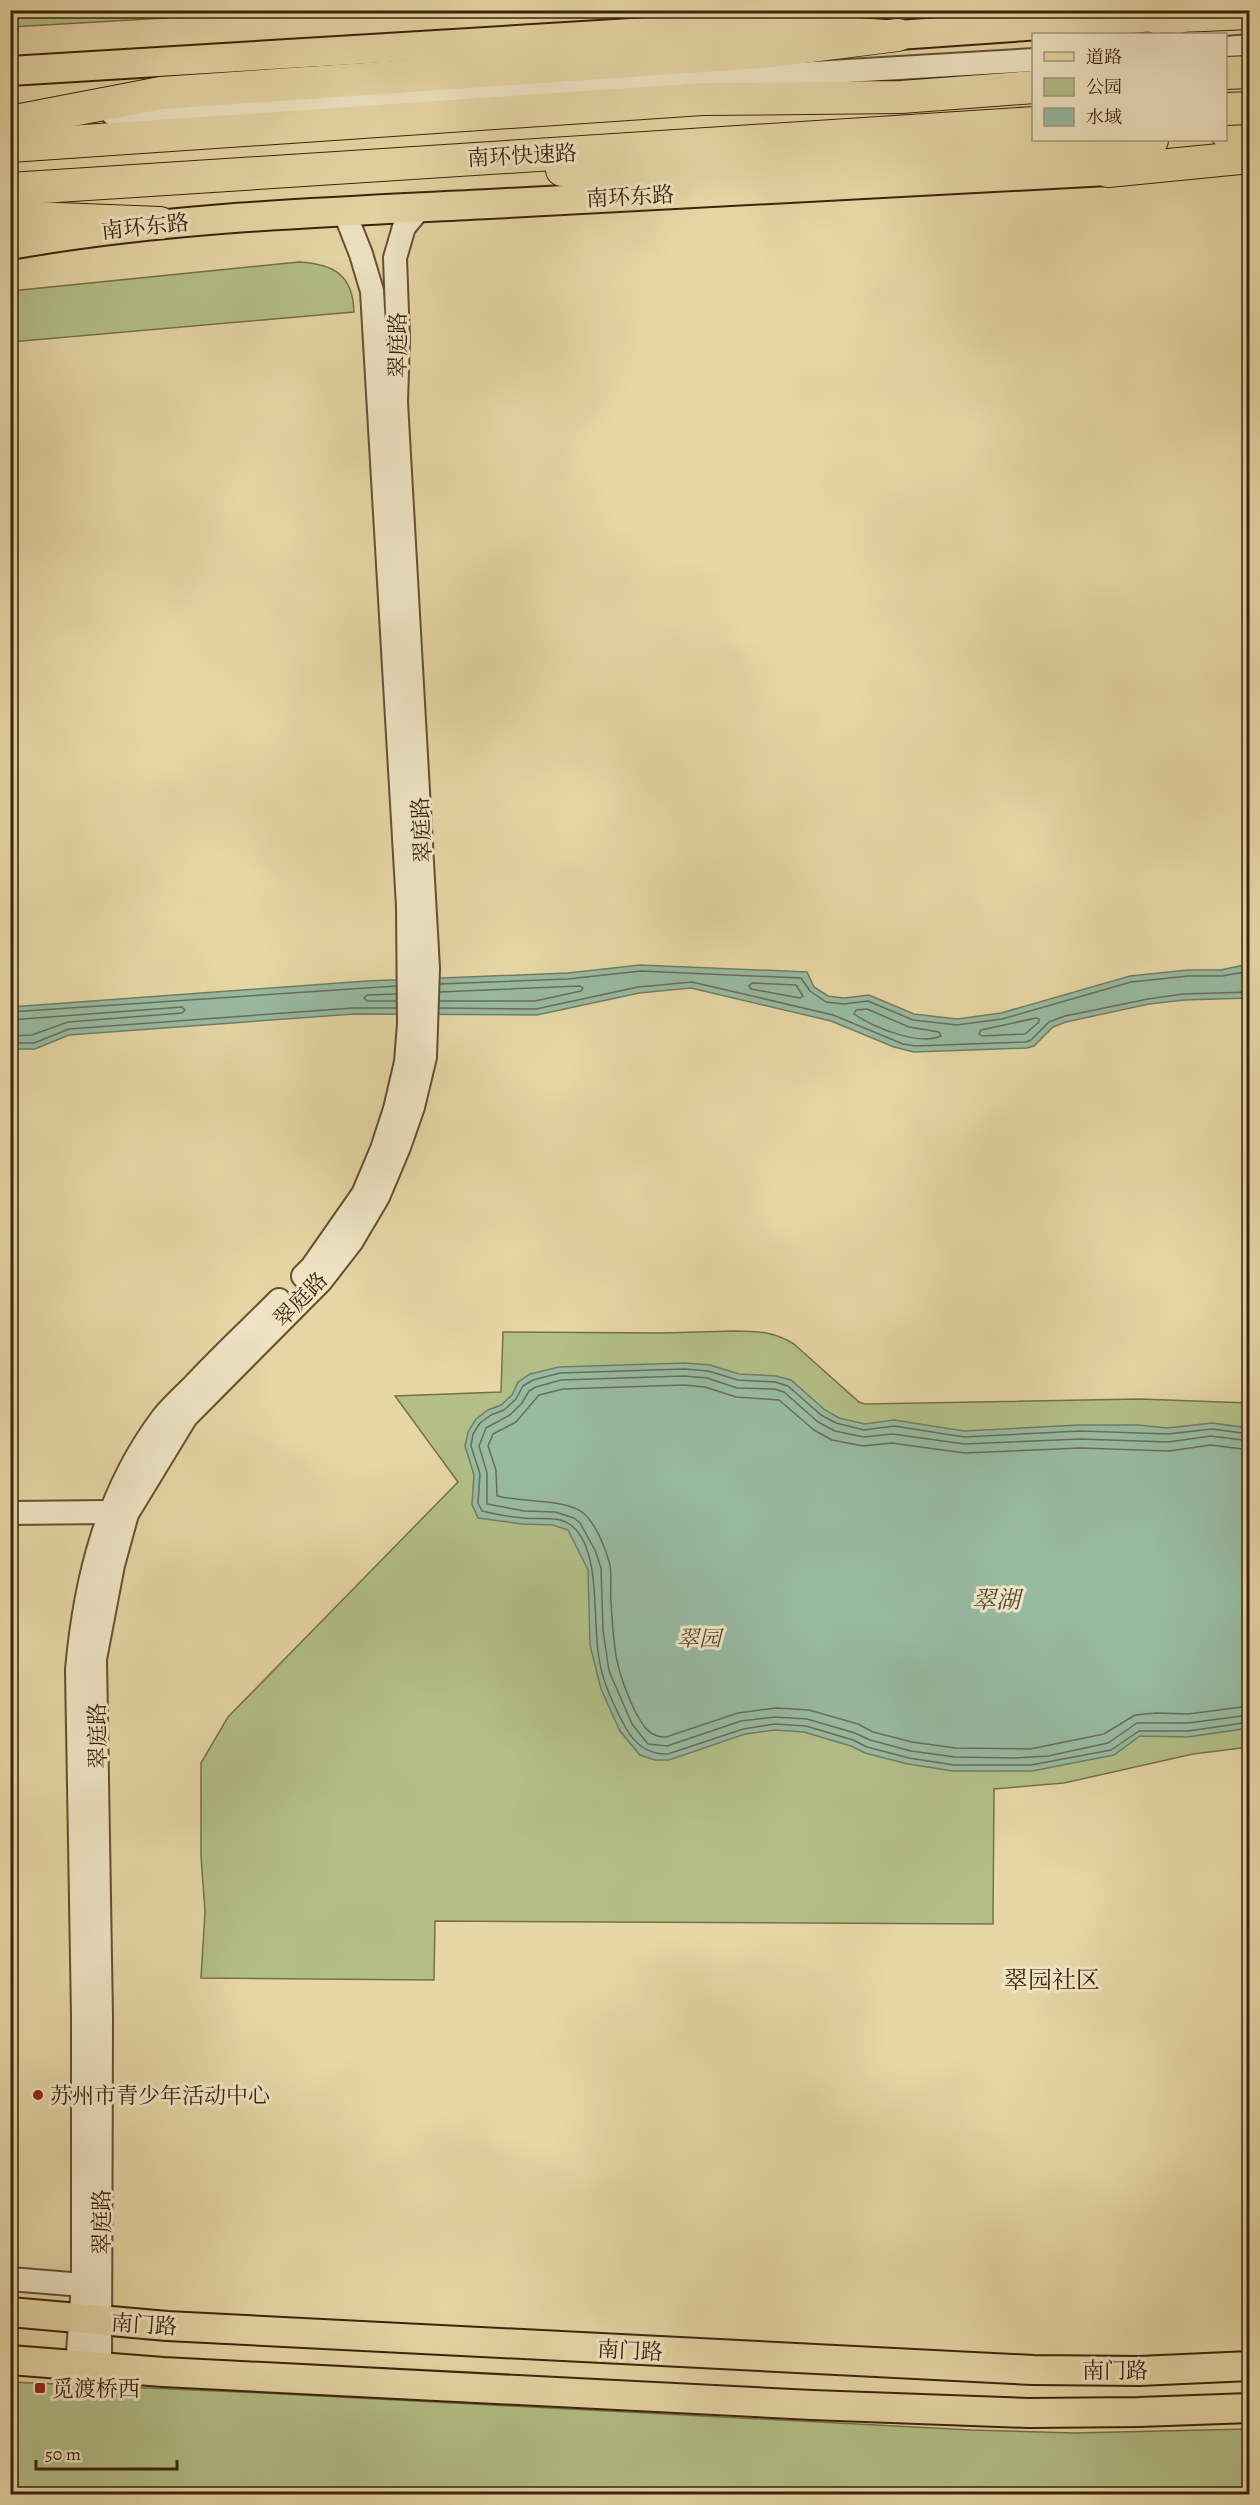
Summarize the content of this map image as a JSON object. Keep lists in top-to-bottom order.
{
  "streets": {
    "highway": ["南环快速路"],
    "main road": ["南环东路", "南门路"],
    "street": ["翠庭路"]
  },
  "crossings": [
    ["南环东路", "翠庭路"],
    ["翠庭路", "南门路"]
  ],
  "districts": ["翠园社区"],
  "water": ["翠湖"],
  "parks": ["翠园"],
  "places": {
    "other": ["苏州市青少年活动中心"],
    "transit": ["觅渡桥西"]
  },
  "legend": ["道路", "公园", "水域"],
  "scale_bar": "50 m"
}
